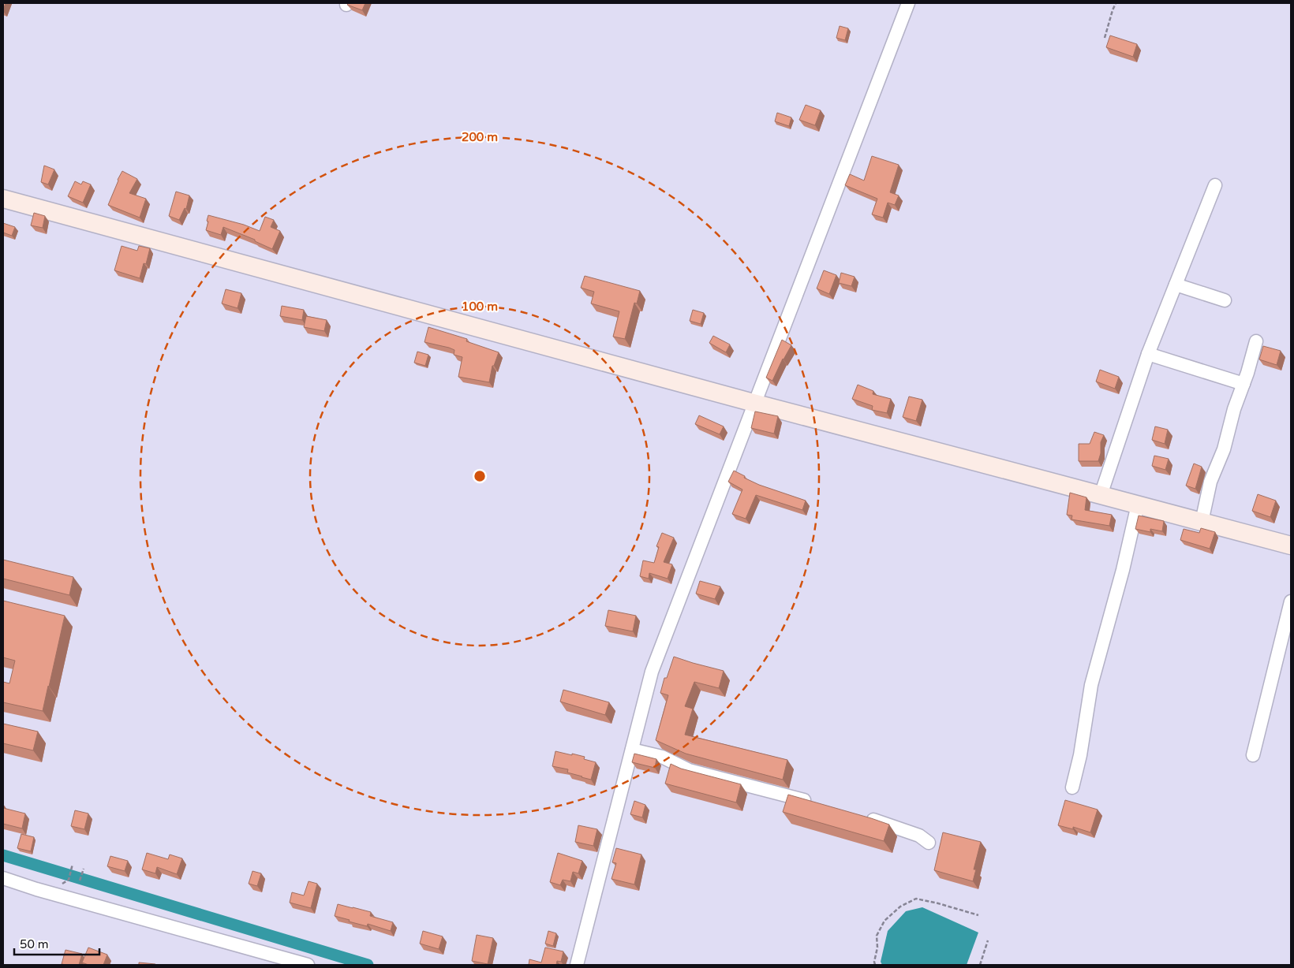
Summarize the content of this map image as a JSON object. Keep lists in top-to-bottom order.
{
  "scale_bar": "50 m",
  "rings": ["200 m", "100 m"]
}
